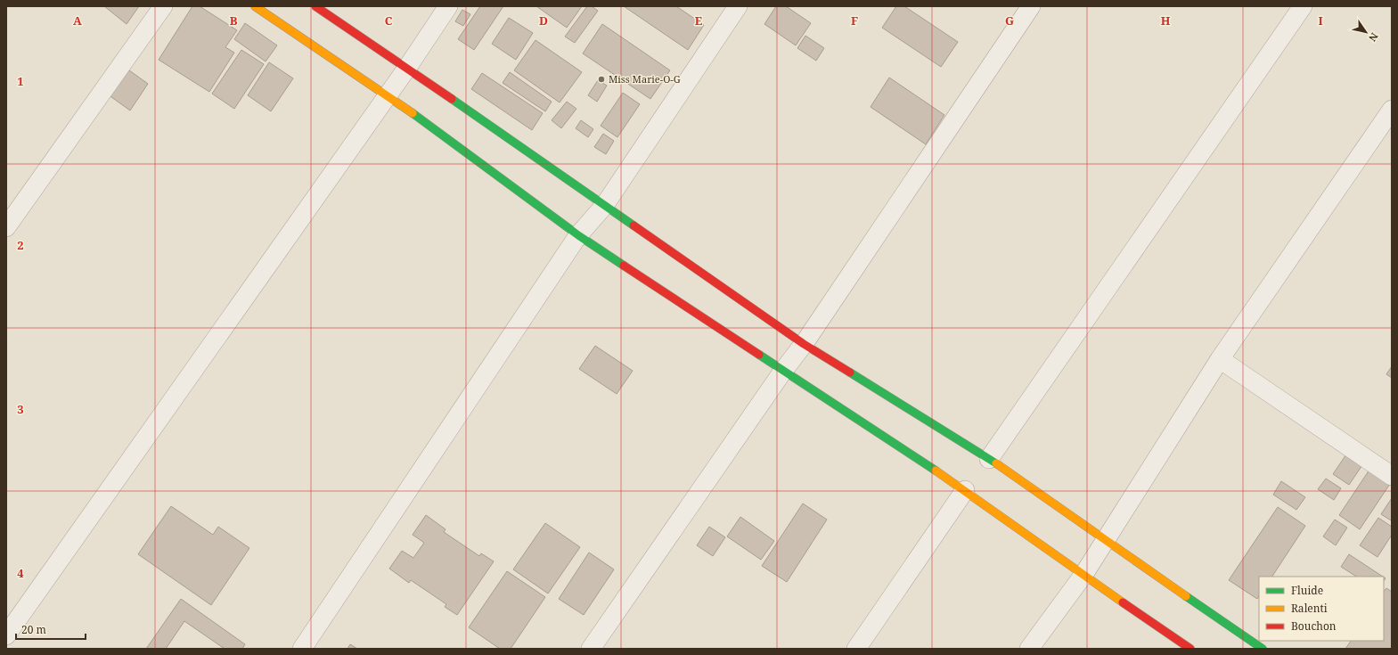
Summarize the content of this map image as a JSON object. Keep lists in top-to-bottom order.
{
  "places": ["Miss Marie-O-G"],
  "legend": ["Fluide", "Ralenti", "Bouchon"],
  "scale_bar": "20 m",
  "north": "bottom right",
  "grid": {
    "columns": [
      "A",
      "B",
      "C",
      "D",
      "E",
      "F",
      "G",
      "H",
      "I"
    ],
    "rows": [
      "1",
      "2",
      "3",
      "4"
    ]
  }
}
